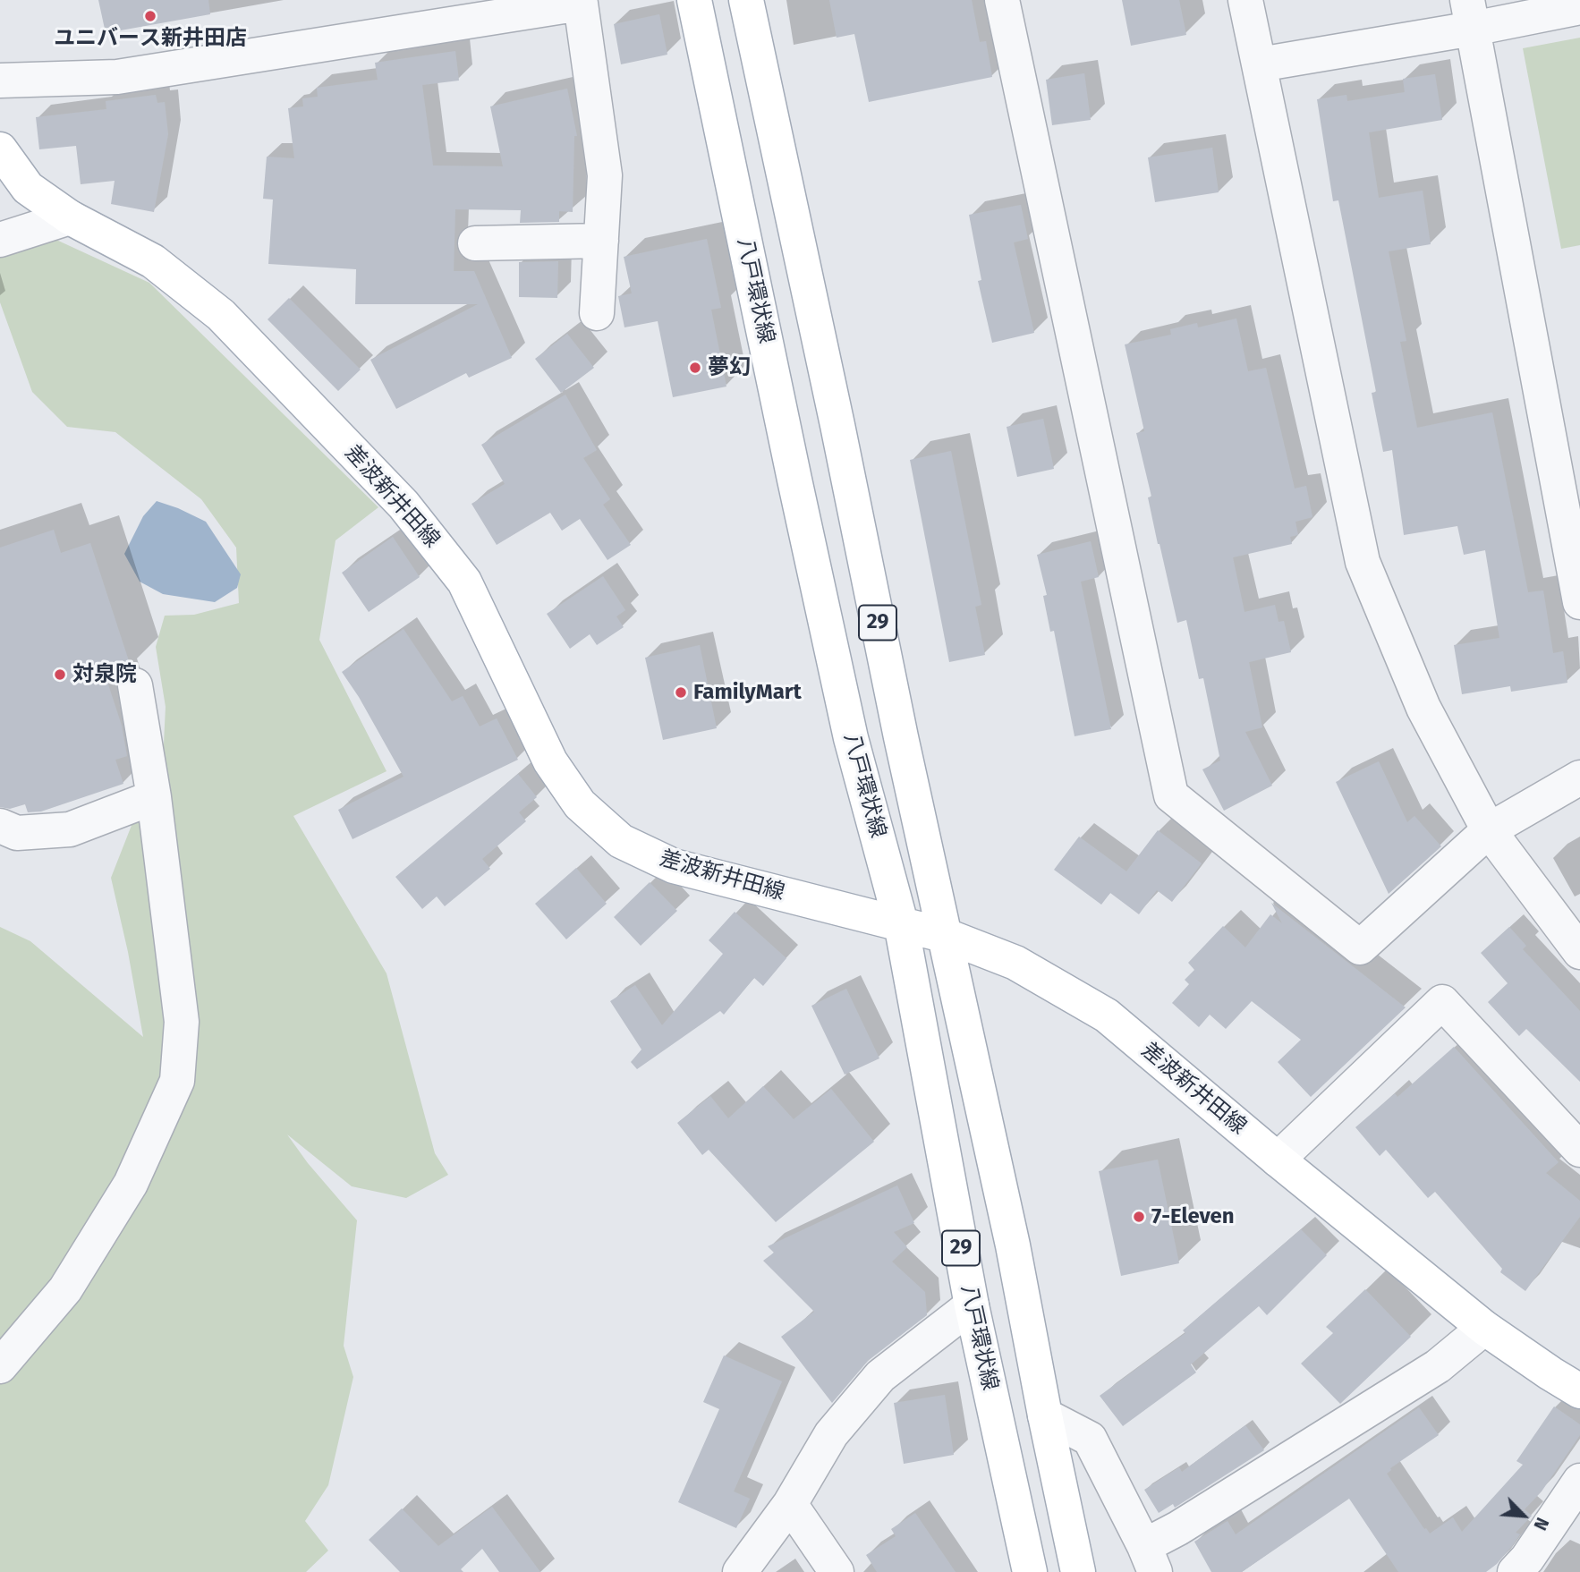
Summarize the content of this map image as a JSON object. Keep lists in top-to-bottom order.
{
  "streets": {
    "main road": ["八戸環状線", "差波新井田線", "29"]
  },
  "crossings": [
    ["八戸環状線", "差波新井田線"]
  ],
  "places": [
    "ユニバース新井田店",
    "夢幻",
    "対泉院",
    "FamilyMart",
    "7-Eleven"
  ],
  "north": "bottom right"
}
